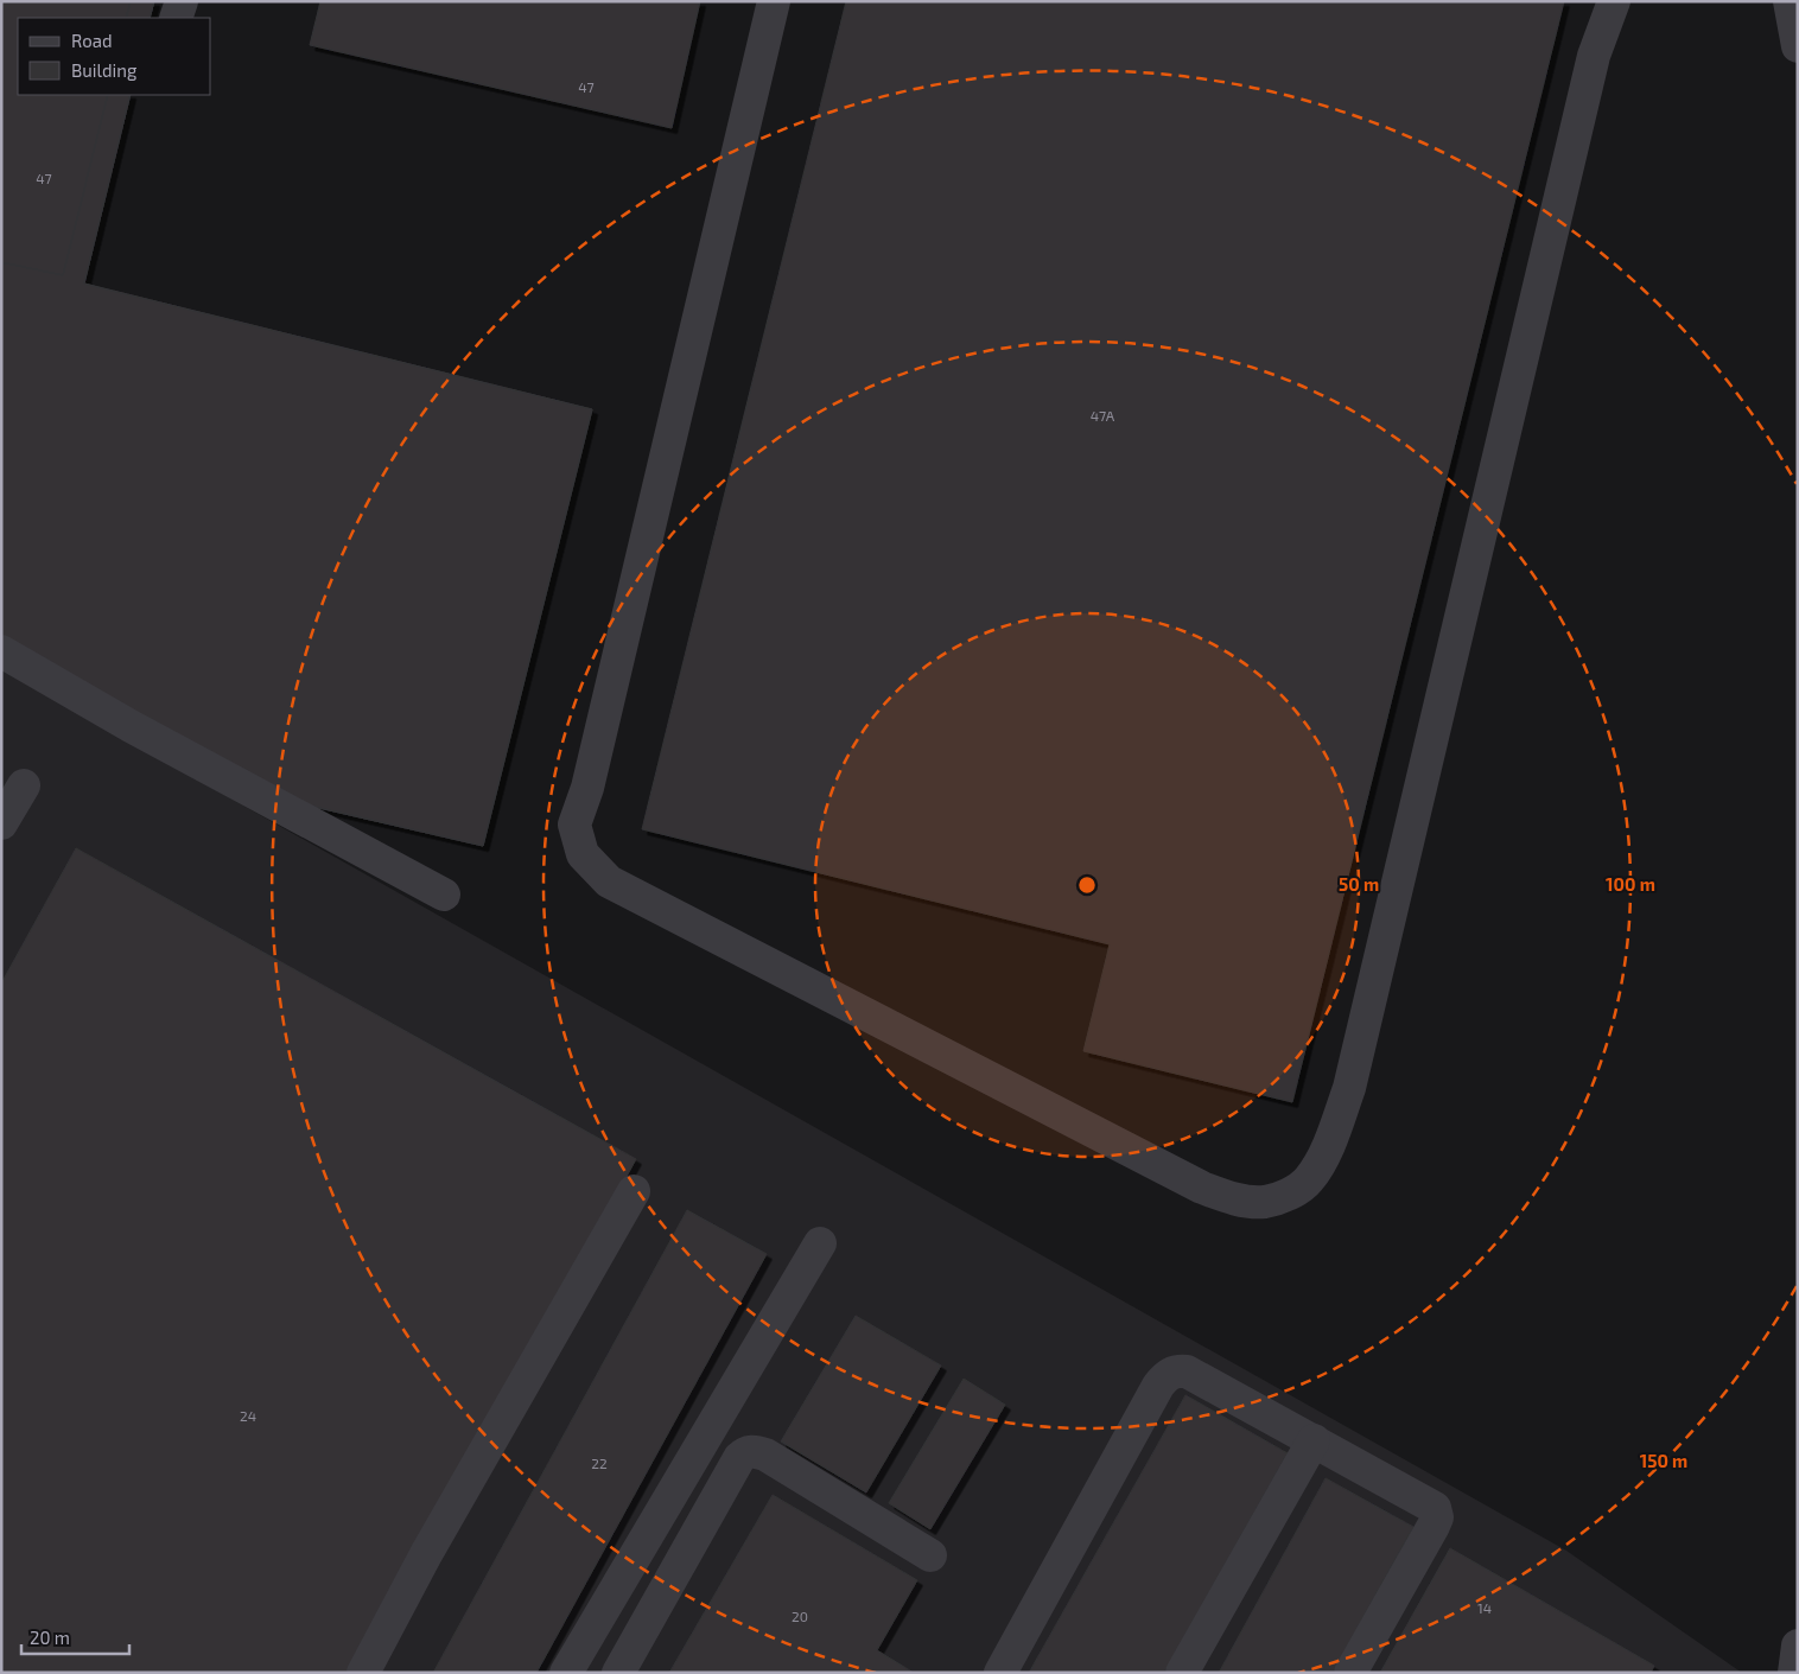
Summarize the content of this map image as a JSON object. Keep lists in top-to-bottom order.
{
  "house_numbers": [
    "47",
    "47",
    "47A",
    "24",
    "22",
    "14",
    "20"
  ],
  "legend": ["Road", "Building"],
  "scale_bar": "20 m",
  "rings": ["50 m", "100 m", "150 m"]
}
